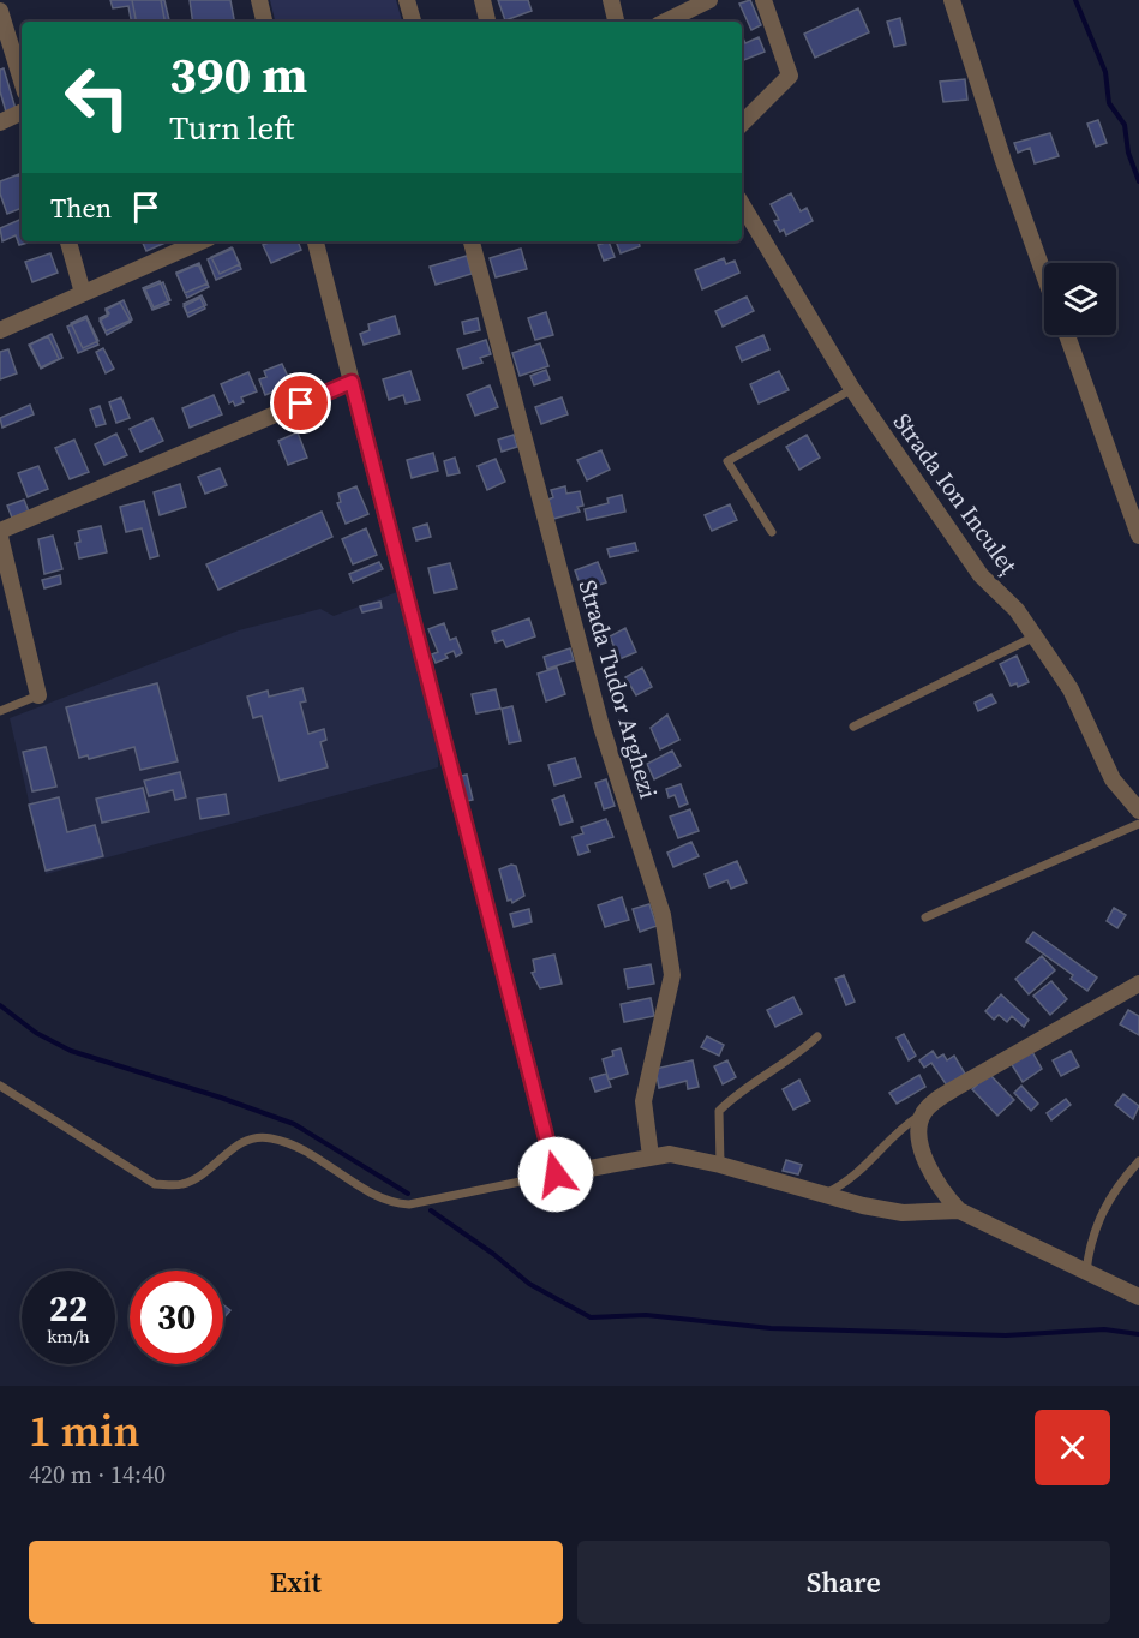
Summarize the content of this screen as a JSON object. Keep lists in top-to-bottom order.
{
  "streets": {
    "street": ["Strada Ion Inculeț", "Strada Tudor Arghezi"]
  },
  "page": {
    "turn": ["390 m", "Turn left"],
    "then": "Then",
    "speed": "22 km/h",
    "limit": "30",
    "heading": ["1 min", "420 m · 14:40"],
    "buttons": ["Exit", "Share"]
  }
}
